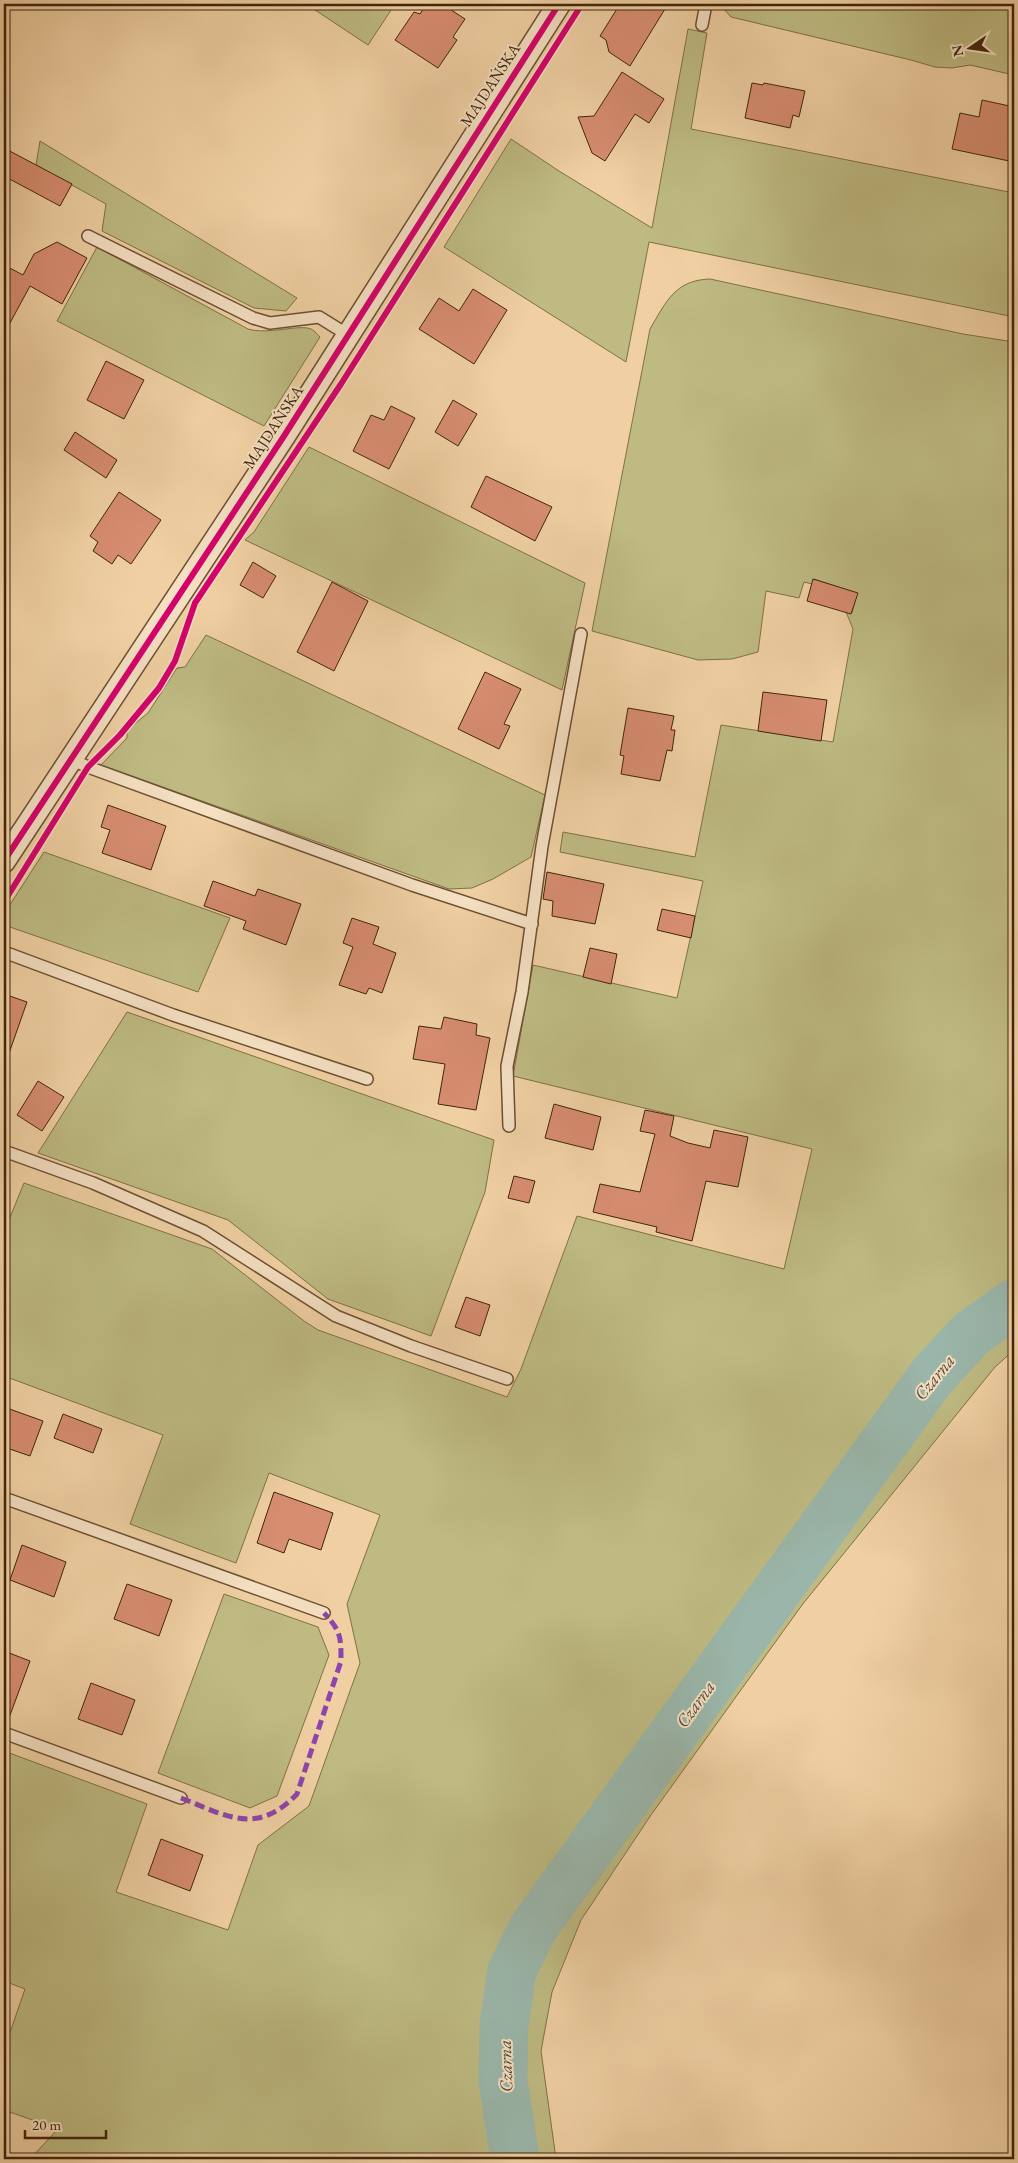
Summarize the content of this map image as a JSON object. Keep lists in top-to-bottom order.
{
  "streets": {
    "street": ["MAJDAŃSKA"]
  },
  "water": ["Czarna"],
  "scale_bar": "20 m",
  "north": "left"
}
